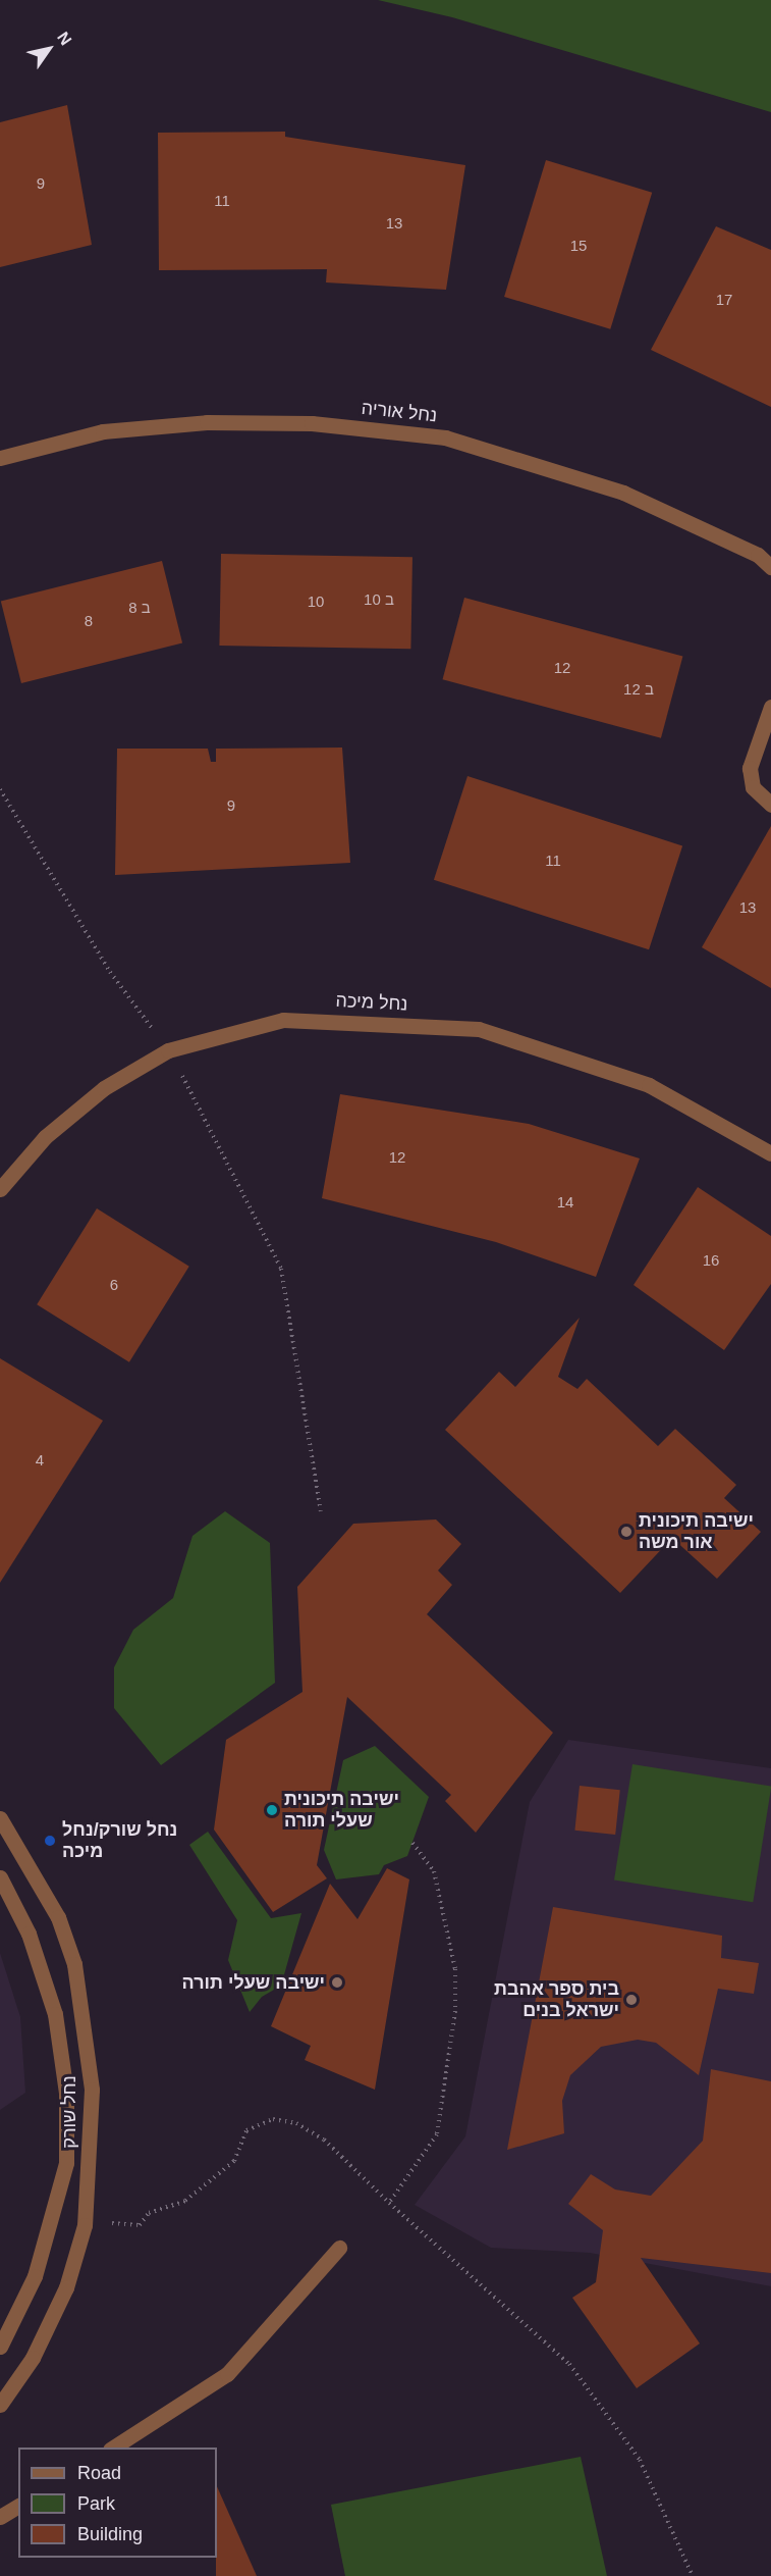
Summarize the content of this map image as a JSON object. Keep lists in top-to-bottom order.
{
  "streets": {
    "street": ["נחל אוריה", "נחל מיכה", "נחל שורק"]
  },
  "places": [
    "ישיבה תיכונית אור משה",
    "ישיבה תיכונית שעלי תורה",
    "נחל שורק/נחל מיכה",
    "ישיבה שעלי תורה",
    "בית ספר אהבת ישראל בנים"
  ],
  "house_numbers": [
    "9",
    "11",
    "13",
    "15",
    "17",
    "10 ב",
    "10",
    "8 ב",
    "8",
    "12",
    "12 ב",
    "9",
    "11",
    "13",
    "12",
    "14",
    "16",
    "6",
    "4"
  ],
  "legend": ["Road", "Park", "Building"],
  "north": "top right"
}
